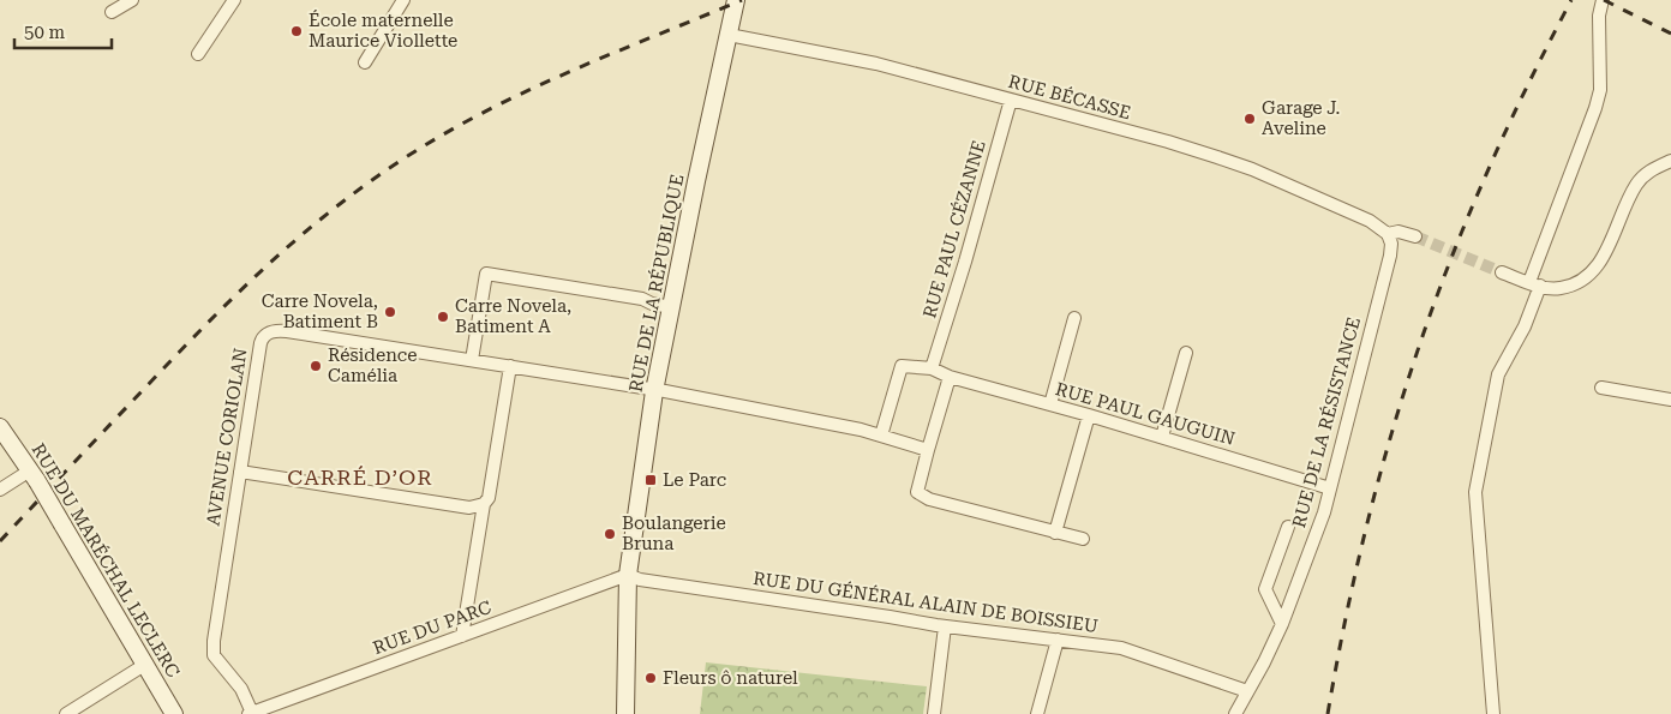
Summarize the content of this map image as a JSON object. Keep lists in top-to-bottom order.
{
  "streets": {
    "main road": ["RUE DE LA RÉPUBLIQUE", "RUE DU MARÉCHAL LECLERC"],
    "street": [
      "RUE BÉCASSE",
      "RUE PAUL CÉZANNE",
      "RUE PAUL GAUGUIN",
      "RUE DE LA RÉSISTANCE",
      "AVENUE CORIOLAN",
      "RUE DU GÉNÉRAL ALAIN DE BOISSIEU",
      "RUE DU PARC"
    ]
  },
  "crossings": [
    ["RUE BÉCASSE", "RUE PAUL CÉZANNE"],
    ["RUE BÉCASSE", "RUE DE LA RÉPUBLIQUE"],
    ["RUE BÉCASSE", "RUE DE LA RÉSISTANCE"],
    ["RUE PAUL CÉZANNE", "RUE PAUL GAUGUIN"],
    ["RUE DE LA RÉPUBLIQUE", "AVENUE CORIOLAN"],
    ["RUE DE LA RÉPUBLIQUE", "RUE DU GÉNÉRAL ALAIN DE BOISSIEU"],
    ["RUE DE LA RÉPUBLIQUE", "RUE DU PARC"],
    ["RUE PAUL GAUGUIN", "RUE DE LA RÉSISTANCE"],
    ["RUE DE LA RÉSISTANCE", "RUE DU GÉNÉRAL ALAIN DE BOISSIEU"],
    ["AVENUE CORIOLAN", "RUE DU PARC"],
    ["RUE DU GÉNÉRAL ALAIN DE BOISSIEU", "RUE DU PARC"]
  ],
  "districts": ["CARRÉ D’OR"],
  "places": {
    "other": [
      "École maternelle Maurice Viollette",
      "Garage J. Aveline",
      "Carre Novela, Batiment B",
      "Carre Novela, Batiment A",
      "Résidence Camélia",
      "Boulangerie Bruna",
      "Fleurs ô naturel"
    ],
    "transit": ["Le Parc"]
  },
  "scale_bar": "50 m"
}
